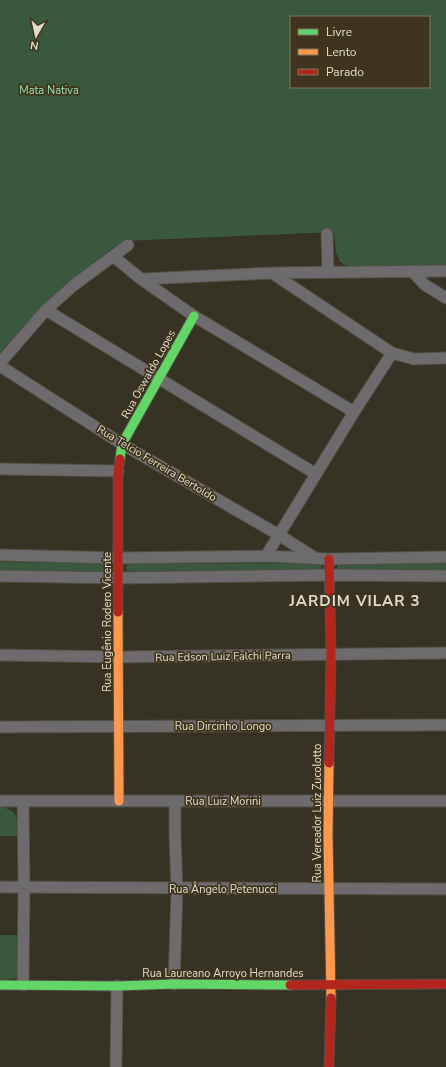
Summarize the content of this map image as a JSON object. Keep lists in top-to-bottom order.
{
  "streets": {
    "street": [
      "Rua Oswaldo Lopes",
      "Rua Telcio Ferreira Bertoldo",
      "Rua Eugênio Rodero Vicente",
      "Rua Edson Luiz Falchi Parra",
      "Rua Dircinho Longo",
      "Rua Luiz Morini",
      "Rua Vereador Luiz Zucolotto",
      "Rua Ângelo Petenucci",
      "Rua Laureano Arroyo Hernandes"
    ]
  },
  "crossings": [
    ["Rua Oswaldo Lopes", "Rua Telcio Ferreira Bertoldo"],
    ["Rua Oswaldo Lopes", "Rua Eugênio Rodero Vicente"],
    ["Rua Telcio Ferreira Bertoldo", "Rua Eugênio Rodero Vicente"],
    ["Rua Eugênio Rodero Vicente", "Rua Edson Luiz Falchi Parra"],
    ["Rua Eugênio Rodero Vicente", "Rua Dircinho Longo"],
    ["Rua Eugênio Rodero Vicente", "Rua Luiz Morini"],
    ["Rua Edson Luiz Falchi Parra", "Rua Vereador Luiz Zucolotto"],
    ["Rua Dircinho Longo", "Rua Vereador Luiz Zucolotto"],
    ["Rua Luiz Morini", "Rua Vereador Luiz Zucolotto"],
    ["Rua Vereador Luiz Zucolotto", "Rua Ângelo Petenucci"],
    ["Rua Vereador Luiz Zucolotto", "Rua Laureano Arroyo Hernandes"]
  ],
  "districts": ["JARDIM VILAR 3"],
  "parks": ["Mata Nativa"],
  "legend": ["Livre", "Lento", "Parado"],
  "north": "bottom"
}
